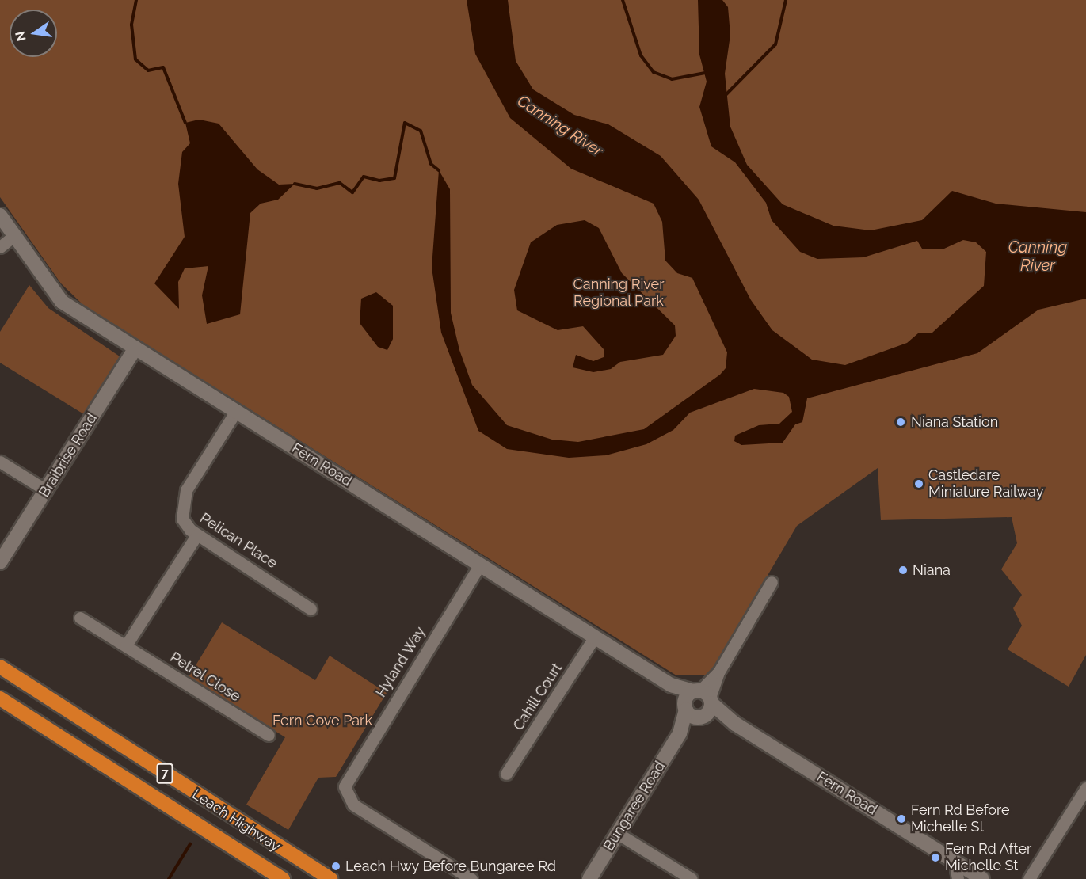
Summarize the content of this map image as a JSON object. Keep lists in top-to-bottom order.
{
  "streets": {
    "highway": ["7", "Leach Highway"],
    "street": [
      "Braibrise Road",
      "Fern Road",
      "Pelican Place",
      "Hyland Way",
      "Petrel Close",
      "Cahill Court",
      "Bungaree Road"
    ]
  },
  "crossings": [
    ["Braibrise Road", "Fern Road"],
    ["Fern Road", "Pelican Place"],
    ["Fern Road", "Hyland Way"],
    ["Fern Road", "Cahill Court"],
    ["Fern Road", "Bungaree Road"]
  ],
  "water": ["Canning River"],
  "parks": ["Canning River Regional Park", "Fern Cove Park"],
  "places": [
    "Niana Station",
    "Castledare Miniature Railway",
    "Niana",
    "Fern Rd Before Michelle St",
    "Fern Rd After Michelle St",
    "Leach Hwy Before Bungaree Rd"
  ],
  "north": "left"
}
